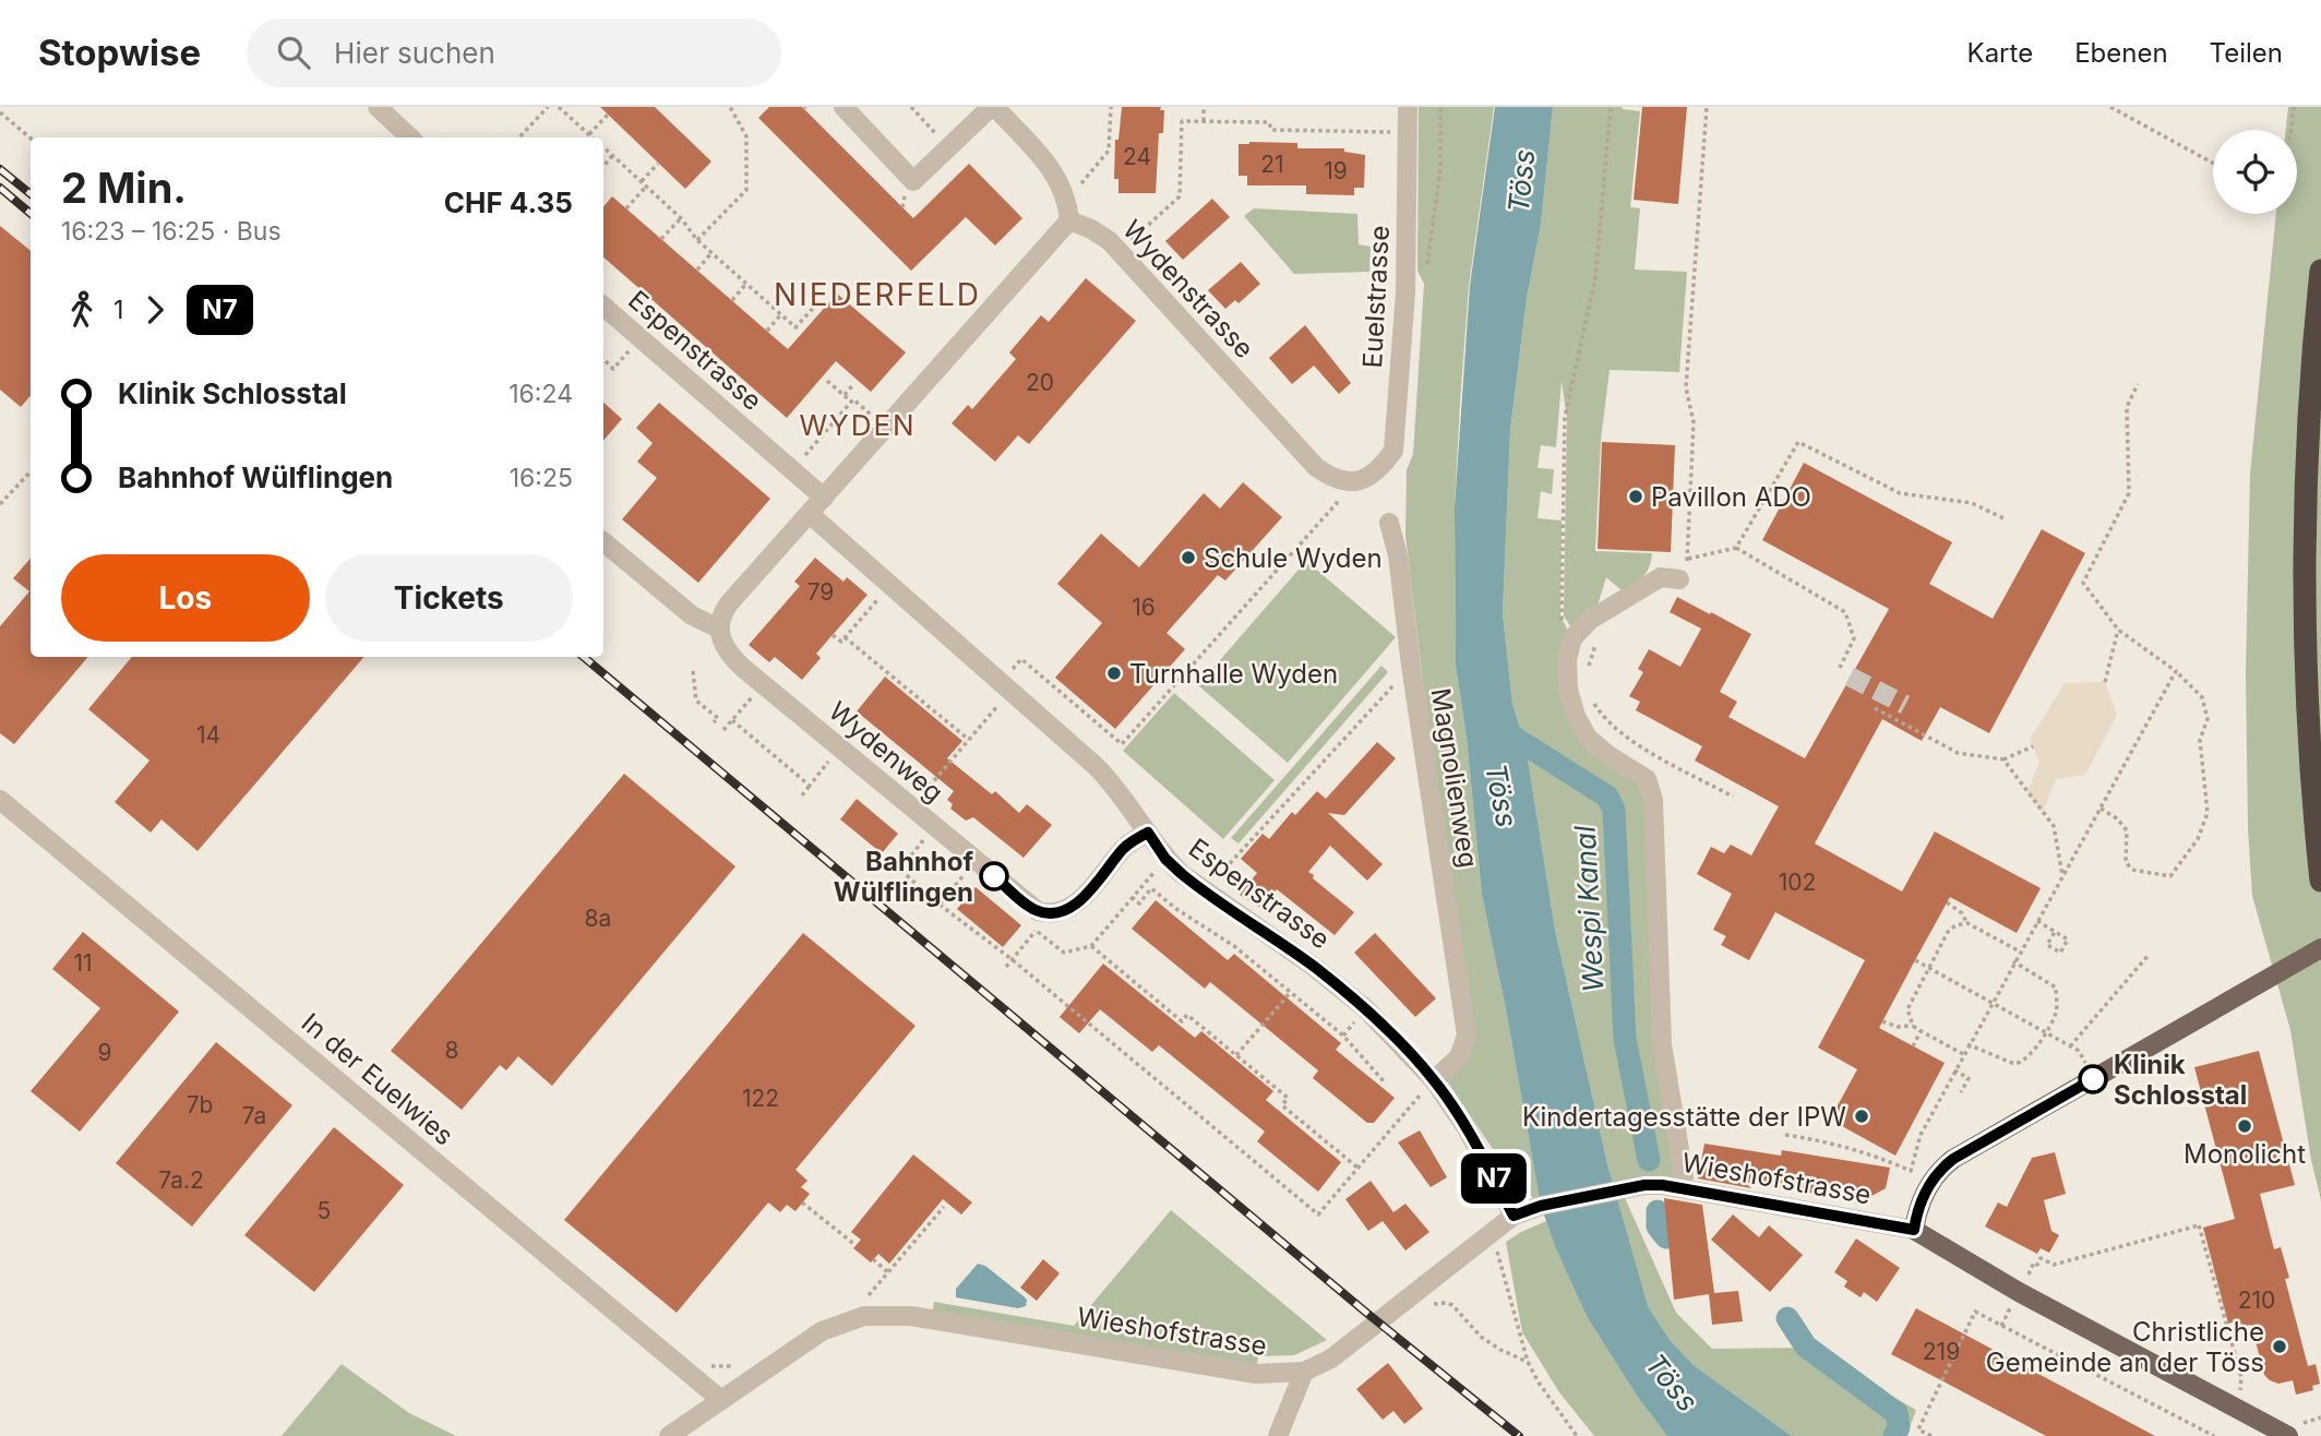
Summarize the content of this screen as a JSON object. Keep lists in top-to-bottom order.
{
  "streets": {
    "street": [
      "Wydenstrasse",
      "Euelstrasse",
      "Espenstrasse",
      "Wydenweg",
      "Magnolienweg",
      "In der Euelwies",
      "Wieshofstrasse"
    ]
  },
  "crossings": [
    ["Wydenstrasse", "Euelstrasse"],
    ["Espenstrasse", "Wydenweg"],
    ["Espenstrasse", "Magnolienweg"],
    ["Espenstrasse", "Wieshofstrasse"],
    ["In der Euelwies", "Wieshofstrasse"]
  ],
  "districts": ["NIEDERFELD", "WYDEN"],
  "water": ["Töss", "Wespi Kanal"],
  "places": [
    "Pavillon ADO",
    "Schule Wyden",
    "Turnhalle Wyden",
    "Bahnhof Wülflingen",
    "Klinik Schlosstal",
    "Kindertagesstätte der IPW",
    "Monolicht",
    "Christliche Gemeinde an der Töss"
  ],
  "lines": ["bus line N7"],
  "house_numbers": [
    "24",
    "21",
    "19",
    "20",
    "79",
    "16",
    "14",
    "102",
    "8a",
    "11",
    "8",
    "9",
    "122",
    "7b",
    "7a",
    "7a.2",
    "5",
    "210",
    "219"
  ],
  "page": {
    "header": "Stopwise",
    "search": "Hier suchen",
    "nav": ["Karte", "Ebenen", "Teilen"],
    "on_map": "N7",
    "heading": ["2 Min.", "16:23 – 16:25 · Bus", "CHF 4.35"],
    "legs": ["1", "N7"],
    "list": [
      {
        "name": "Klinik Schlosstal",
        "value": "16:24"
      },
      {
        "name": "Bahnhof Wülflingen",
        "value": "16:25"
      }
    ],
    "buttons": ["Los", "Tickets"]
  }
}
